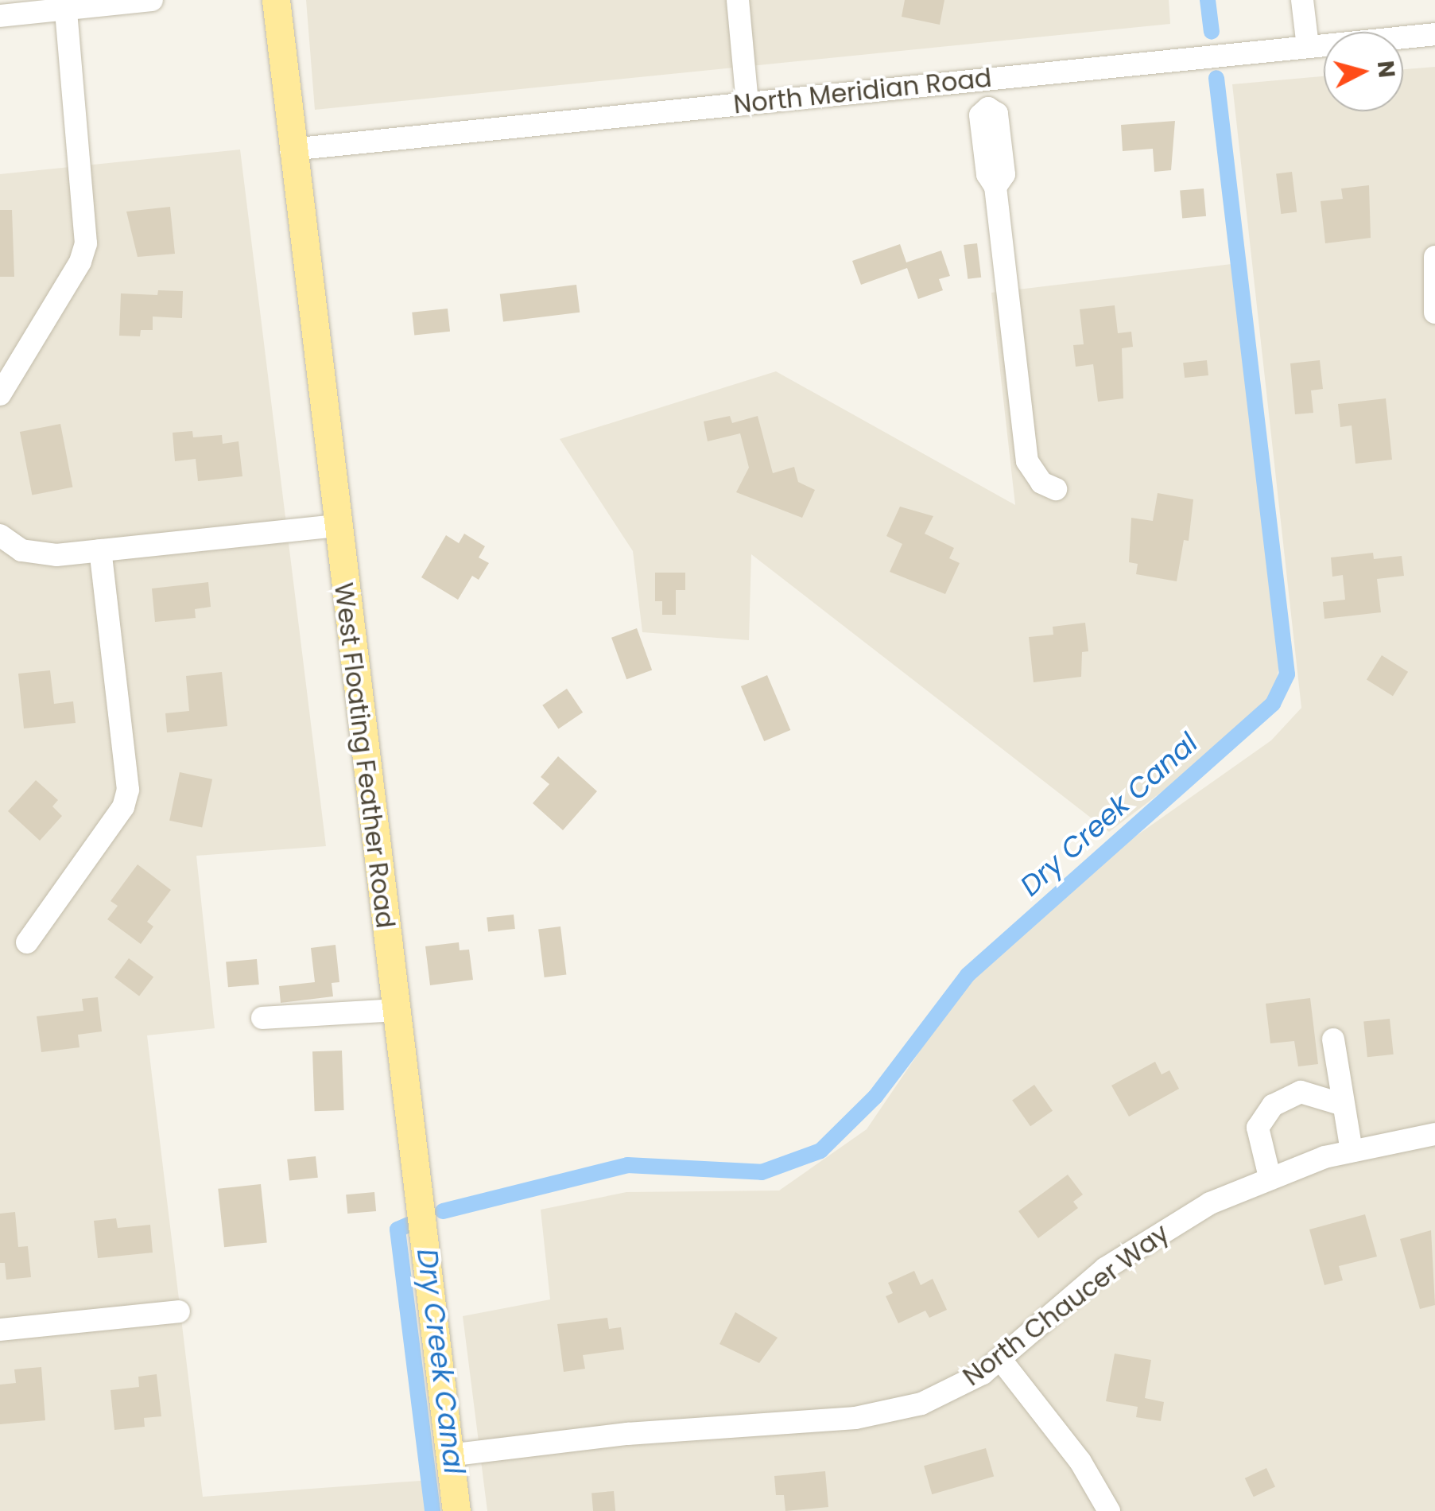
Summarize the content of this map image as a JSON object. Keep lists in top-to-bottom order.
{
  "streets": {
    "main road": ["West Floating Feather Road"],
    "street": ["North Meridian Road", "North Chaucer Way"]
  },
  "crossings": [
    ["North Meridian Road", "West Floating Feather Road"],
    ["West Floating Feather Road", "North Chaucer Way"]
  ],
  "water": ["Dry Creek Canal"],
  "north": "right"
}
